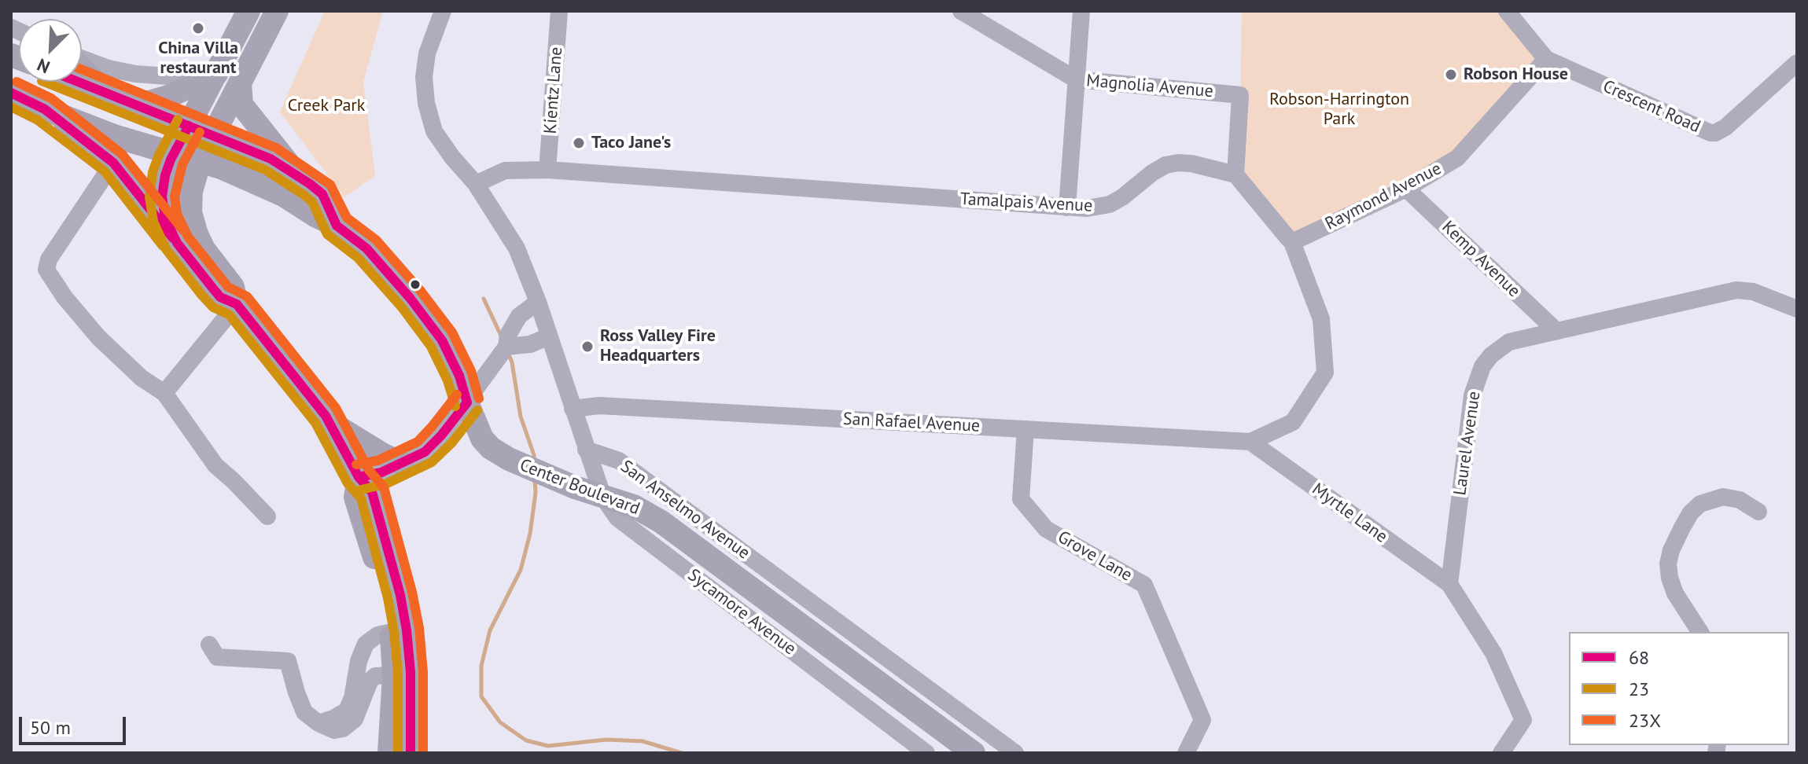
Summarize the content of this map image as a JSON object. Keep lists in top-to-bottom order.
{
  "streets": {
    "main road": ["Center Boulevard"],
    "street": [
      "Magnolia Avenue",
      "Kientz Lane",
      "Crescent Road",
      "Raymond Avenue",
      "Tamalpais Avenue",
      "Kemp Avenue",
      "San Rafael Avenue",
      "Laurel Avenue",
      "San Anselmo Avenue",
      "Myrtle Lane",
      "Grove Lane",
      "Sycamore Avenue"
    ]
  },
  "crossings": [
    ["Magnolia Avenue", "Tamalpais Avenue"],
    ["Kientz Lane", "Tamalpais Avenue"],
    ["Crescent Road", "Raymond Avenue"],
    ["Raymond Avenue", "Kemp Avenue"],
    ["Kemp Avenue", "Laurel Avenue"],
    ["San Rafael Avenue", "Myrtle Lane"],
    ["San Rafael Avenue", "Grove Lane"],
    ["Laurel Avenue", "Myrtle Lane"],
    ["Center Boulevard", "Sycamore Avenue"],
    ["San Anselmo Avenue", "Sycamore Avenue"]
  ],
  "parks": ["Robson-Harrington Park", "Creek Park"],
  "places": [
    "China Villa restaurant",
    "Robson House",
    "Taco Jane's",
    "Ross Valley Fire Headquarters"
  ],
  "lines": ["transit line 23X", "transit line 68", "transit line 23"],
  "legend": ["68", "23", "23X"],
  "scale_bar": "50 m",
  "north": "bottom left"
}
